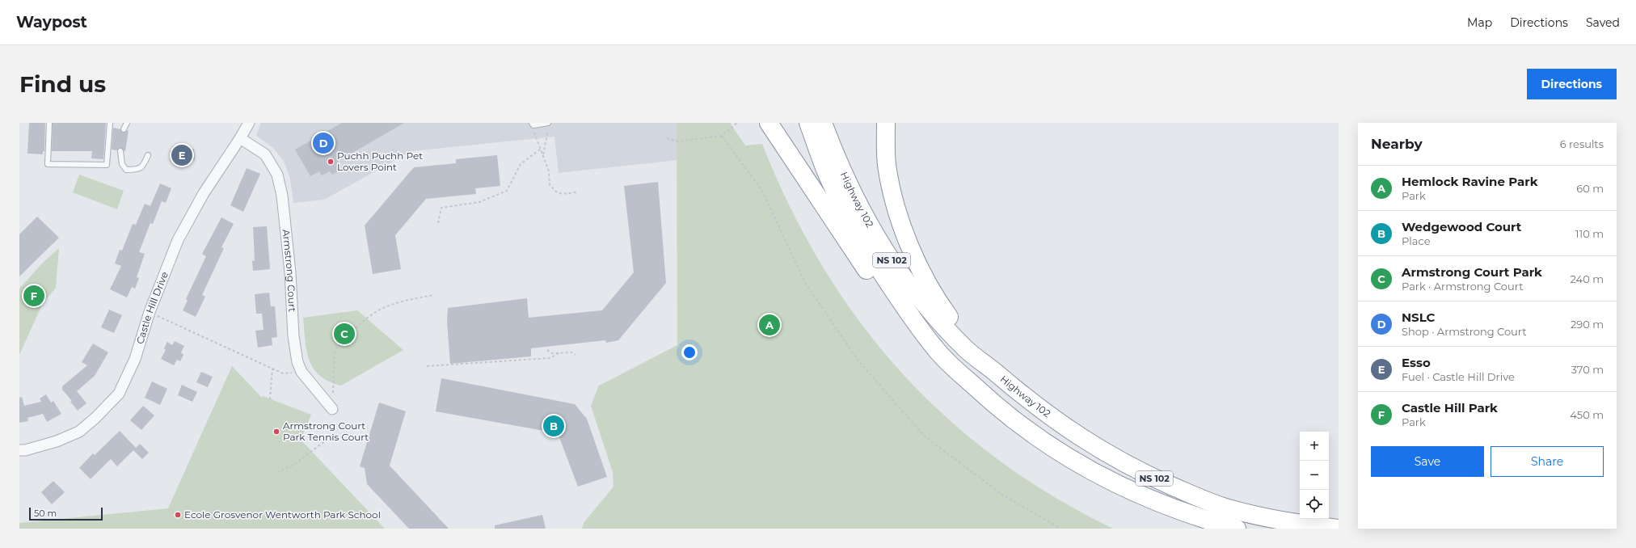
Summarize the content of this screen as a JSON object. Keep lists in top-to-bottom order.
{
  "streets": {
    "highway": ["Highway 102", "NS 102"],
    "street": ["Armstrong Court", "Castle Hill Drive"]
  },
  "crossings": [
    ["Armstrong Court", "Castle Hill Drive"]
  ],
  "places": ["Puchh Puchh Pet Lovers Point", "Armstrong Court Park Tennis Court", "Ecole Grosvenor Wentworth Park School"],
  "scale_bar": "50 m",
  "page": {
    "header": "Waypost",
    "nav": ["Map", "Directions", "Saved"],
    "buttons": [
      "Directions",
      ["Save", "Share"]
    ],
    "title": "Find us",
    "heading": ["Nearby", "6 results"],
    "pins": [
      "D",
      "E",
      "F",
      "A",
      "C",
      "B"
    ],
    "list": [
      {
        "mark": "A",
        "name": "Hemlock Ravine Park",
        "note": "Park",
        "value": "60 m"
      },
      {
        "mark": "B",
        "name": "Wedgewood Court",
        "note": "Place",
        "value": "110 m"
      },
      {
        "mark": "C",
        "name": "Armstrong Court Park",
        "note": "Park · Armstrong Court",
        "value": "240 m"
      },
      {
        "mark": "D",
        "name": "NSLC",
        "note": "Shop · Armstrong Court",
        "value": "290 m"
      },
      {
        "mark": "E",
        "name": "Esso",
        "note": "Fuel · Castle Hill Drive",
        "value": "370 m"
      },
      {
        "mark": "F",
        "name": "Castle Hill Park",
        "note": "Park",
        "value": "450 m"
      }
    ],
    "map_buttons": ["+", "−"],
    "scale": "50 m"
  }
}
